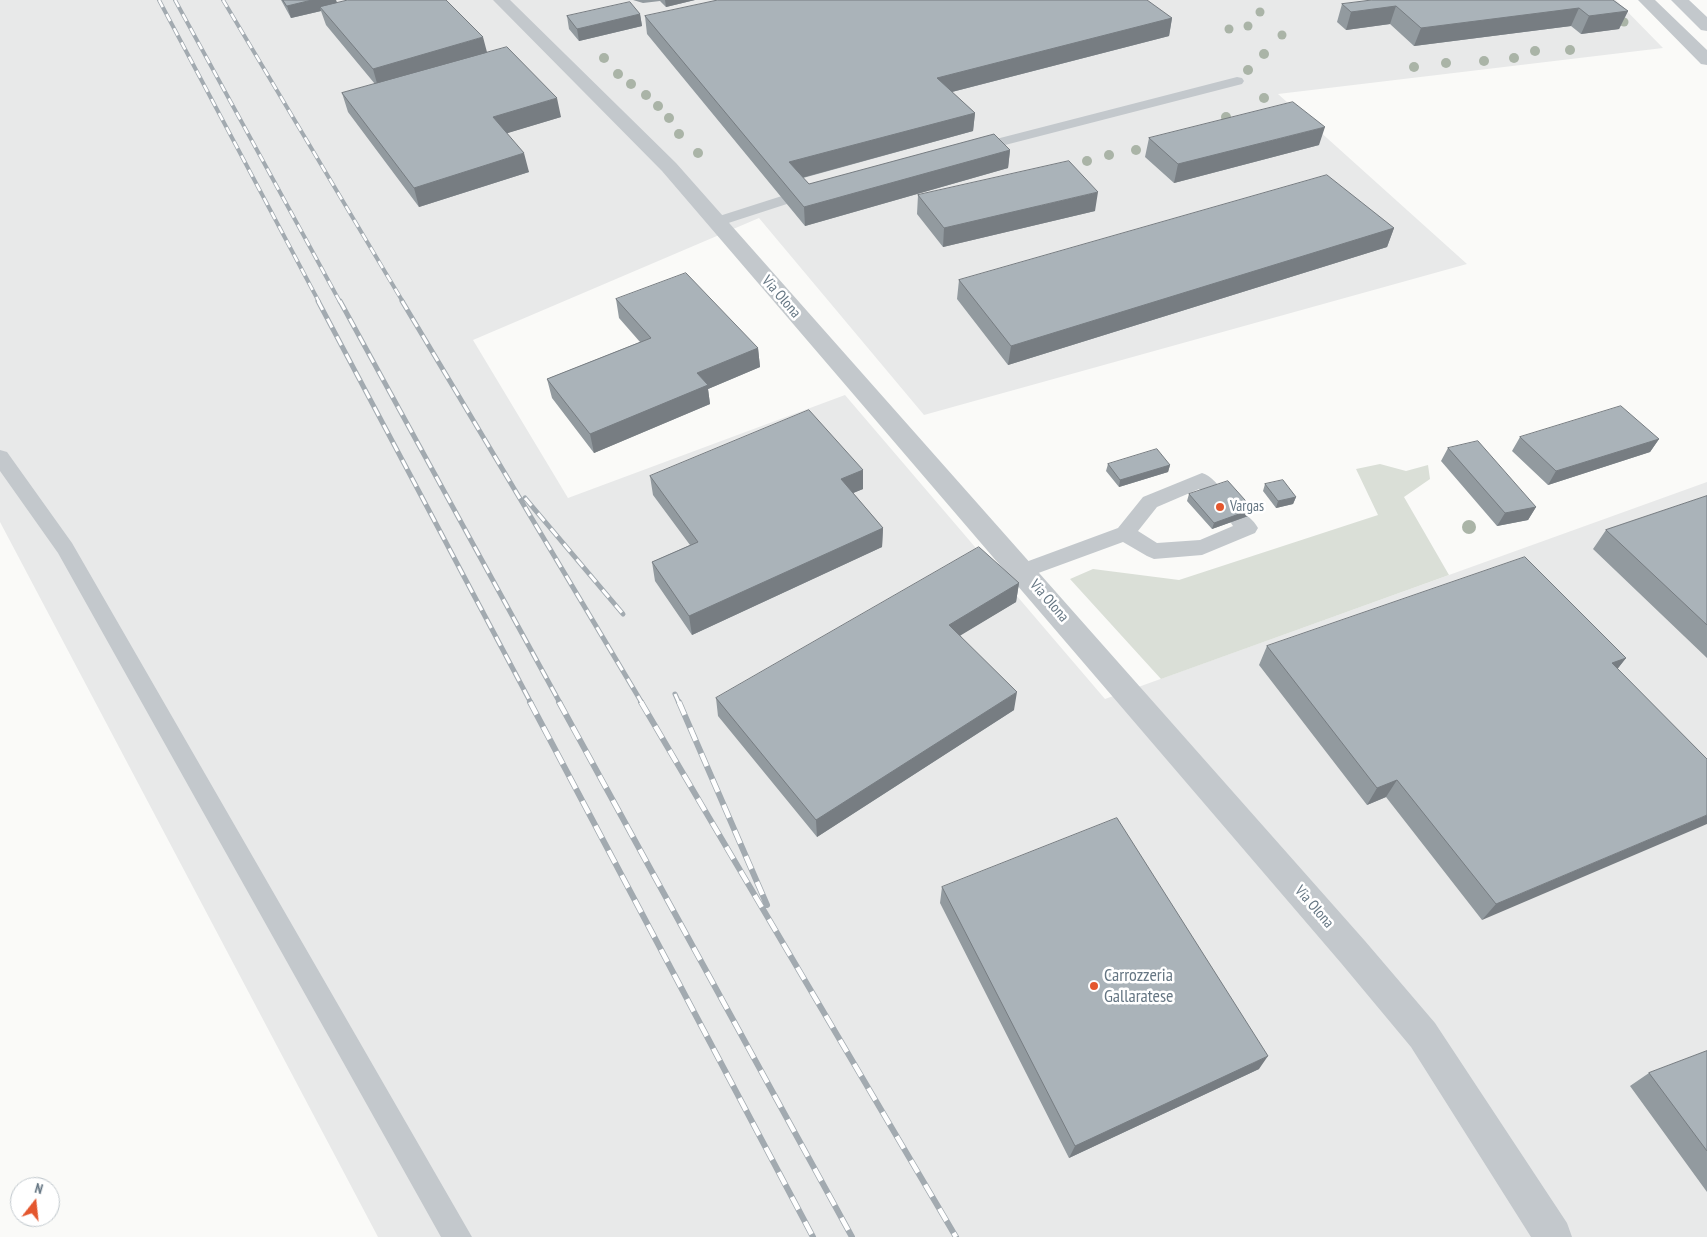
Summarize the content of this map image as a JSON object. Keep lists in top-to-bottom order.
{
  "streets": {
    "street": ["Via Olona"]
  },
  "places": ["Vargas", "Carrozzeria Gallaratese"],
  "north": "top"
}
